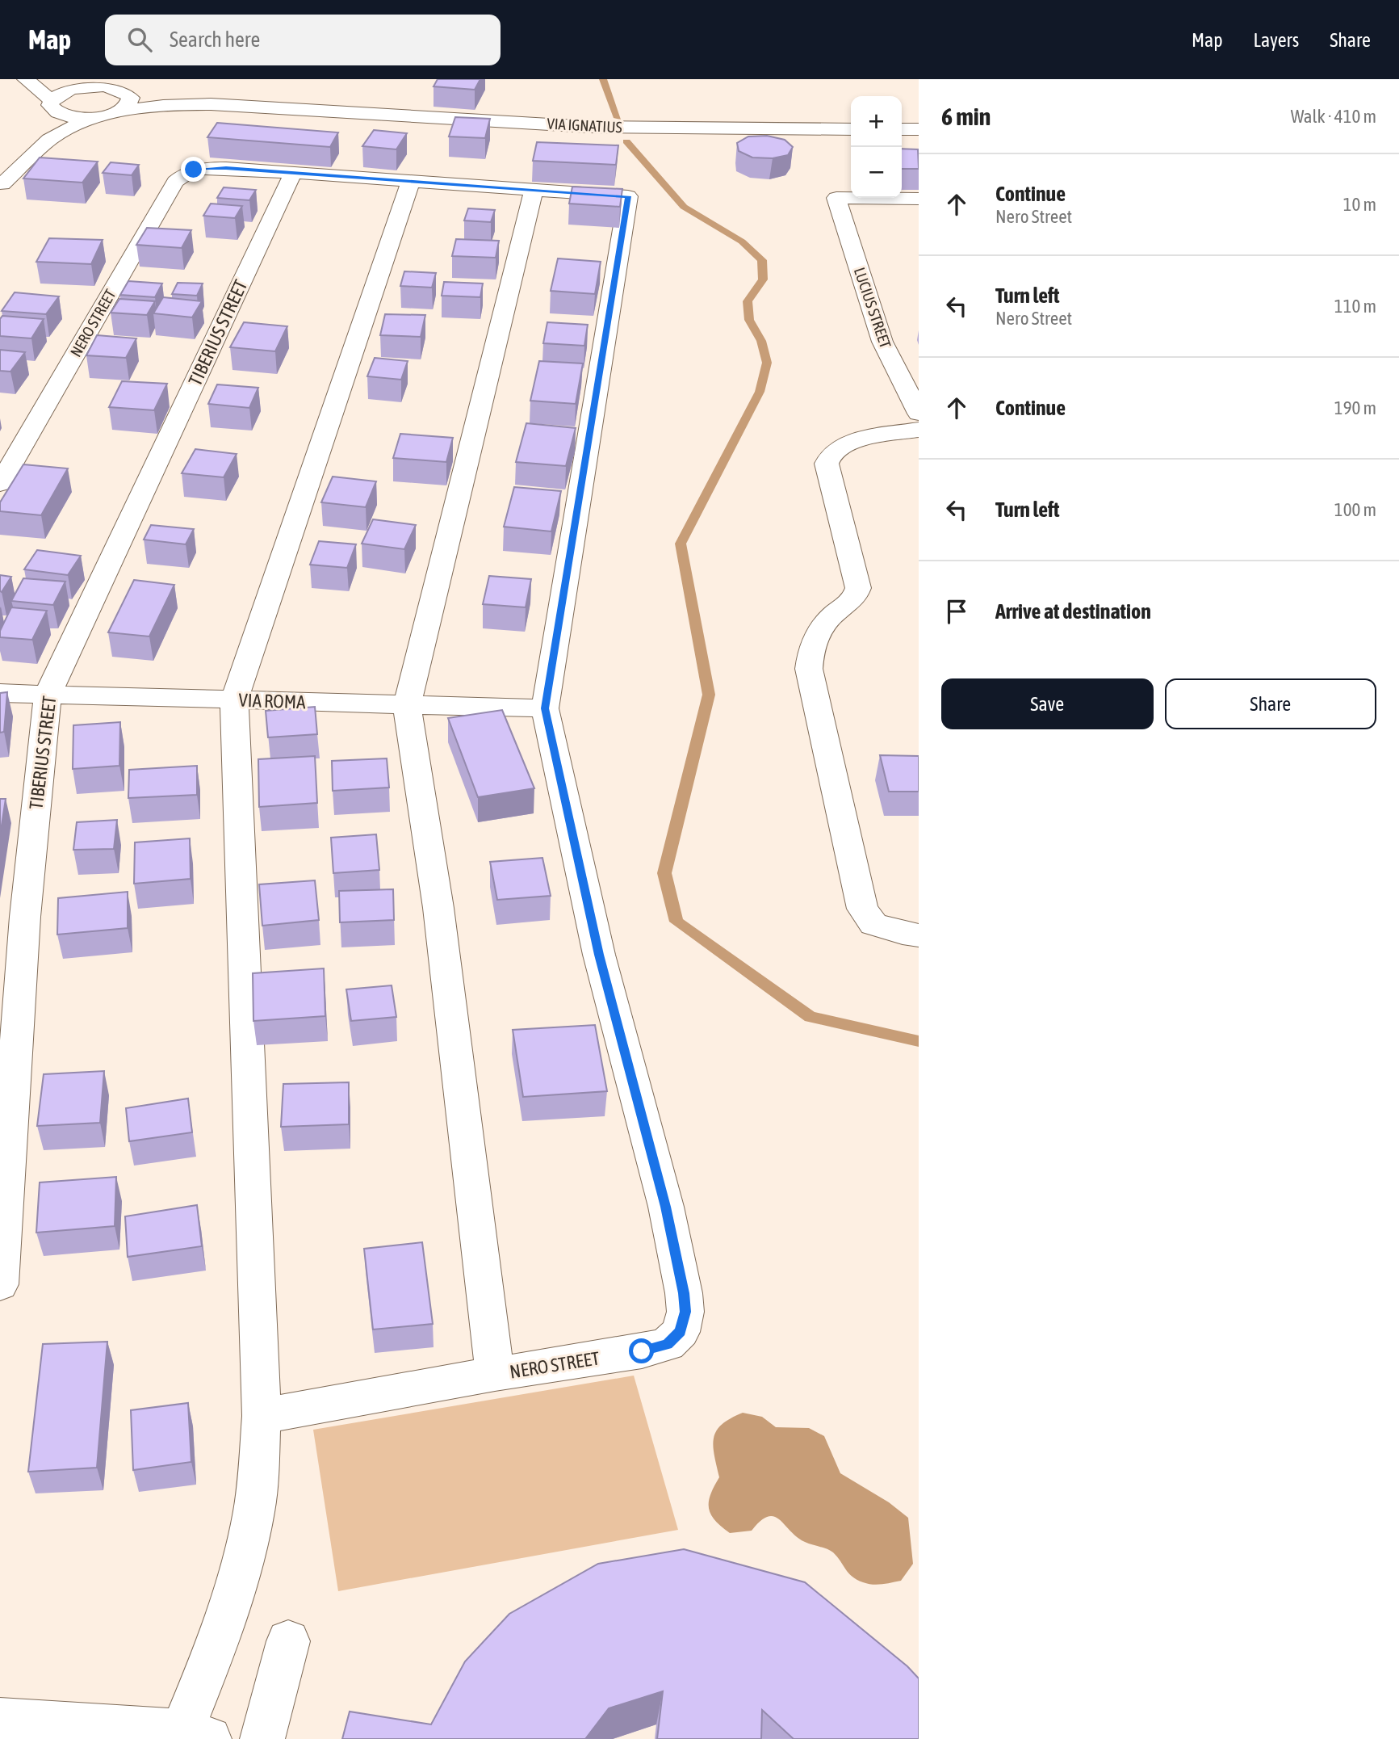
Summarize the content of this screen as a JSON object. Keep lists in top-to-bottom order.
{
  "streets": {
    "street": [
      "VIA IGNATIUS",
      "LUCIUS STREET",
      "NERO STREET",
      "TIBERIUS STREET",
      "VIA ROMA"
    ]
  },
  "crossings": [
    ["NERO STREET", "TIBERIUS STREET"],
    ["NERO STREET", "VIA ROMA"],
    ["TIBERIUS STREET", "VIA ROMA"]
  ],
  "page": {
    "header": "Map",
    "search": "Search here",
    "nav": ["Map", "Layers", "Share"],
    "heading": ["6 min", "Walk · 410 m"],
    "map_buttons": ["+", "−"],
    "list": [
      ["Continue", "Nero Street", "10 m"],
      ["Turn left", "Nero Street", "110 m"],
      ["Continue", "190 m"],
      ["Turn left", "100 m"],
      "Arrive at destination"
    ],
    "buttons": ["Save", "Share"]
  }
}
